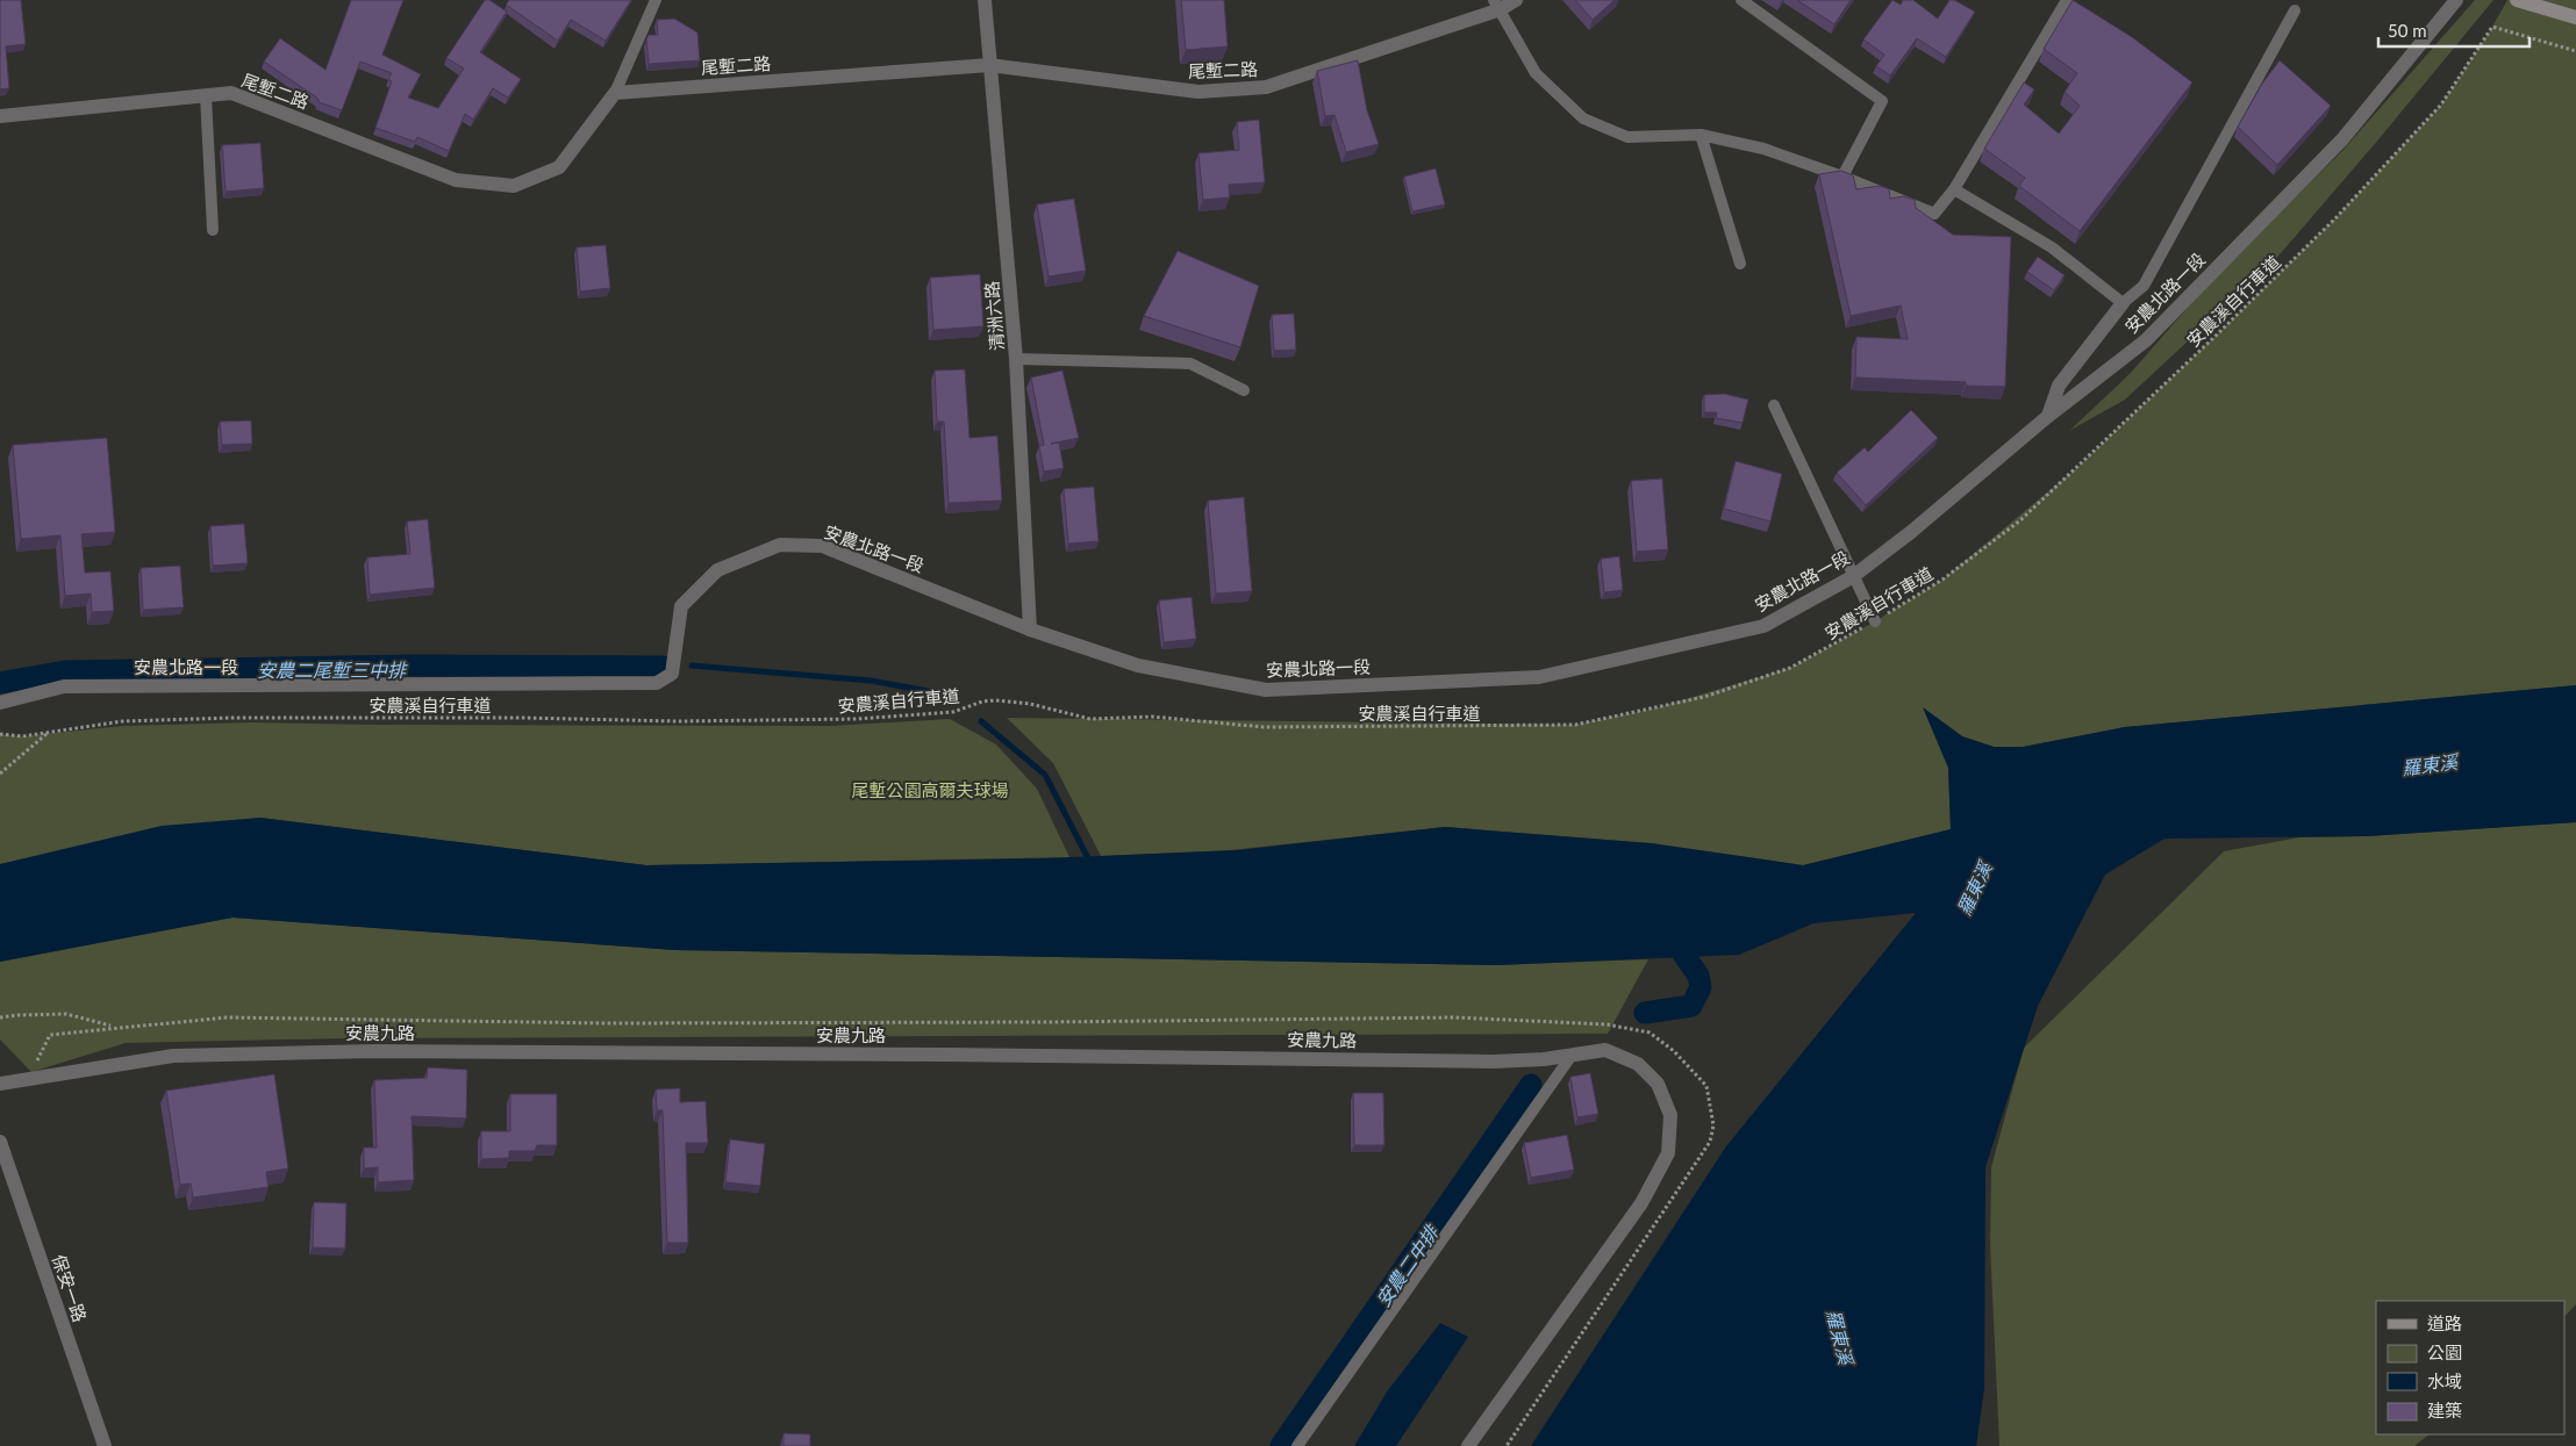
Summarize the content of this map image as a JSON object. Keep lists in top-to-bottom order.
{
  "streets": {
    "street": [
      "尾塹二路",
      "安農北路一段",
      "清洲六路",
      "安農九路",
      "保安一路"
    ],
    "path": ["安農溪自行車道"]
  },
  "crossings": [
    ["尾塹二路", "清洲六路"],
    ["安農北路一段", "清洲六路"]
  ],
  "water": ["安農二尾塹三中排", "羅東溪", "安農二中排"],
  "parks": ["尾塹公園高爾夫球場"],
  "legend": [
    "道路",
    "公園",
    "水域",
    "建築"
  ],
  "scale_bar": "50 m"
}
